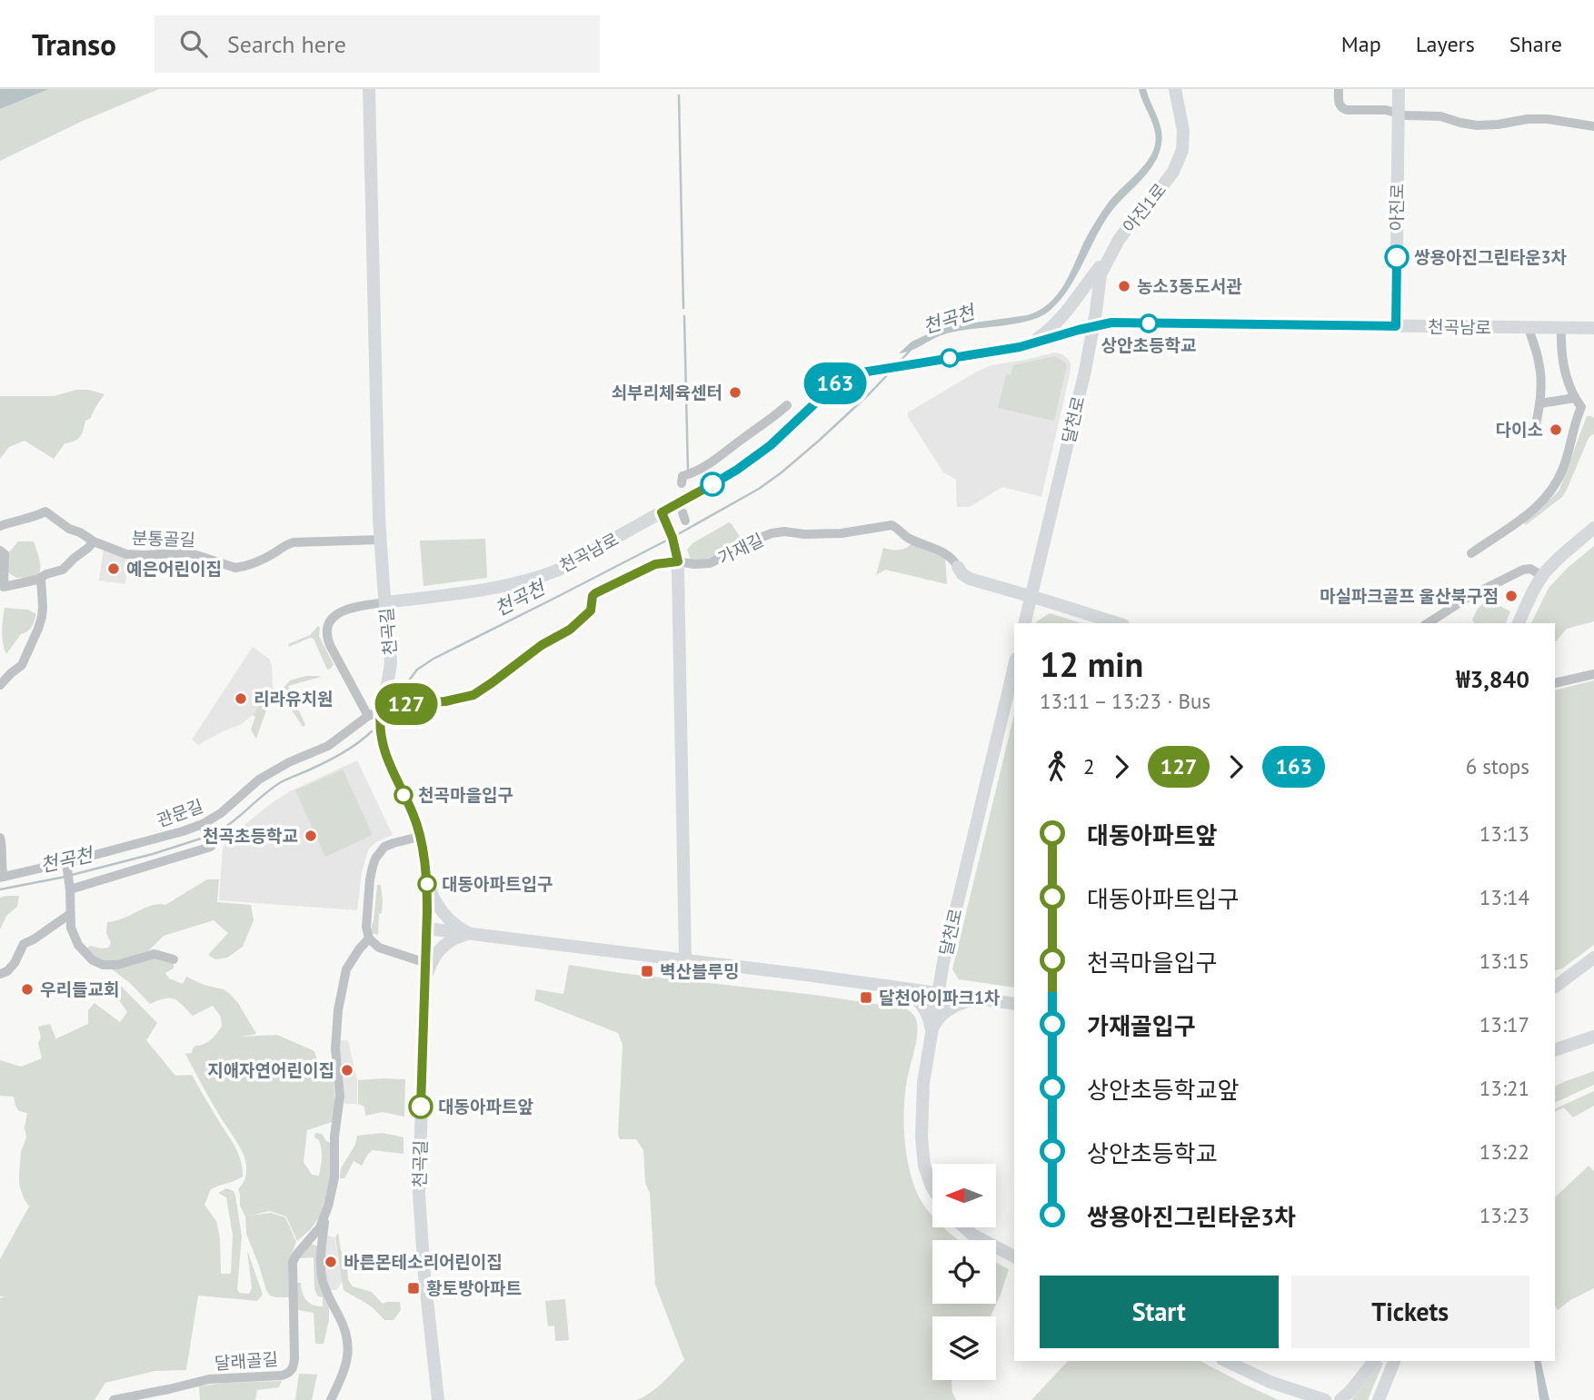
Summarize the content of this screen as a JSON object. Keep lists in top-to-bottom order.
{
  "streets": {
    "street": [
      "아진로",
      "아진1로",
      "천곡남로",
      "달천로",
      "분통골길",
      "가재길",
      "천곡길",
      "관문길",
      "달래골길"
    ]
  },
  "crossings": [
    ["아진로", "천곡남로"],
    ["아진1로", "천곡남로"],
    ["아진1로", "달천로"],
    ["천곡남로", "달천로"],
    ["천곡남로", "천곡길"],
    ["천곡남로", "관문길"],
    ["달천로", "가재길"],
    ["분통골길", "천곡길"],
    ["가재길", "천곡길"],
    ["가재길", "관문길"],
    ["천곡길", "관문길"]
  ],
  "water": ["천곡천"],
  "places": {
    "other": [
      "쌍용아진그린타운3차",
      "농소3동도서관",
      "상안초등학교",
      "쇠부리체육센터",
      "다이소",
      "예은어린이집",
      "마실파크골프 울산북구점",
      "리라유치원",
      "천곡마을입구",
      "천곡초등학교",
      "대동아파트입구",
      "우리들교회",
      "지애자연어린이집",
      "대동아파트앞",
      "바른몬테소리어린이집"
    ],
    "transit": ["벽산블루밍", "달천아이파크1차", "황토방아파트"]
  },
  "lines": ["bus line 163", "bus line 127"],
  "north": "left",
  "page": {
    "header": "Transo",
    "search": "Search here",
    "nav": ["Map", "Layers", "Share"],
    "on_map": ["127", "163"],
    "heading": ["12 min", "13:11 – 13:23 · Bus", "₩3,840"],
    "legs": [
      "2",
      "127",
      "163",
      "6 stops"
    ],
    "list": [
      {
        "name": "대동아파트앞",
        "value": "13:13"
      },
      {
        "name": "대동아파트입구",
        "value": "13:14"
      },
      {
        "name": "천곡마을입구",
        "value": "13:15"
      },
      {
        "name": "가재골입구",
        "value": "13:17"
      },
      {
        "name": "상안초등학교앞",
        "value": "13:21"
      },
      {
        "name": "상안초등학교",
        "value": "13:22"
      },
      {
        "name": "쌍용아진그린타운3차",
        "value": "13:23"
      }
    ],
    "buttons": ["Start", "Tickets"]
  }
}
